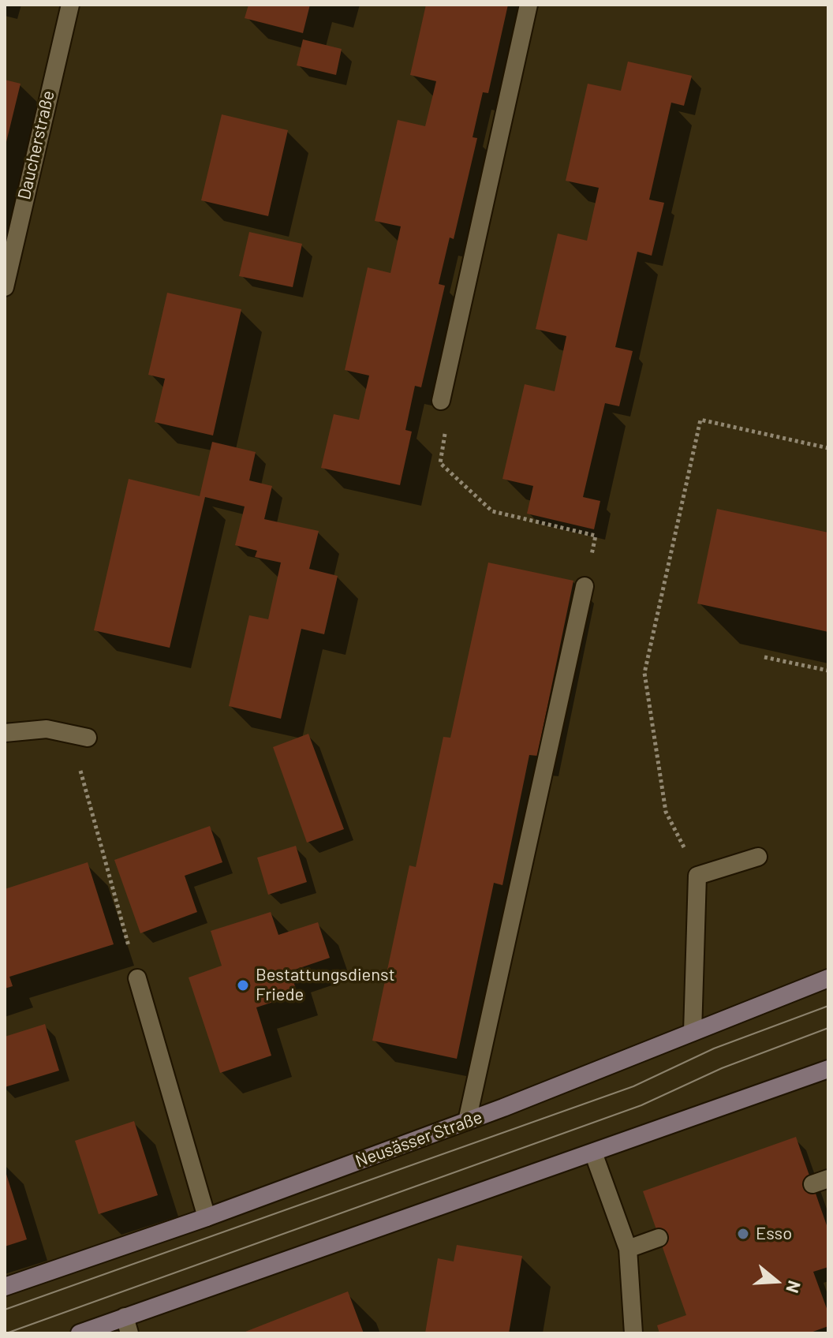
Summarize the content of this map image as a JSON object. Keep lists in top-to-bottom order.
{
  "streets": {
    "main road": ["Neusässer Straße"],
    "street": ["Daucherstraße"]
  },
  "places": ["Bestattungsdienst Friede", "Esso"],
  "north": "right"
}
